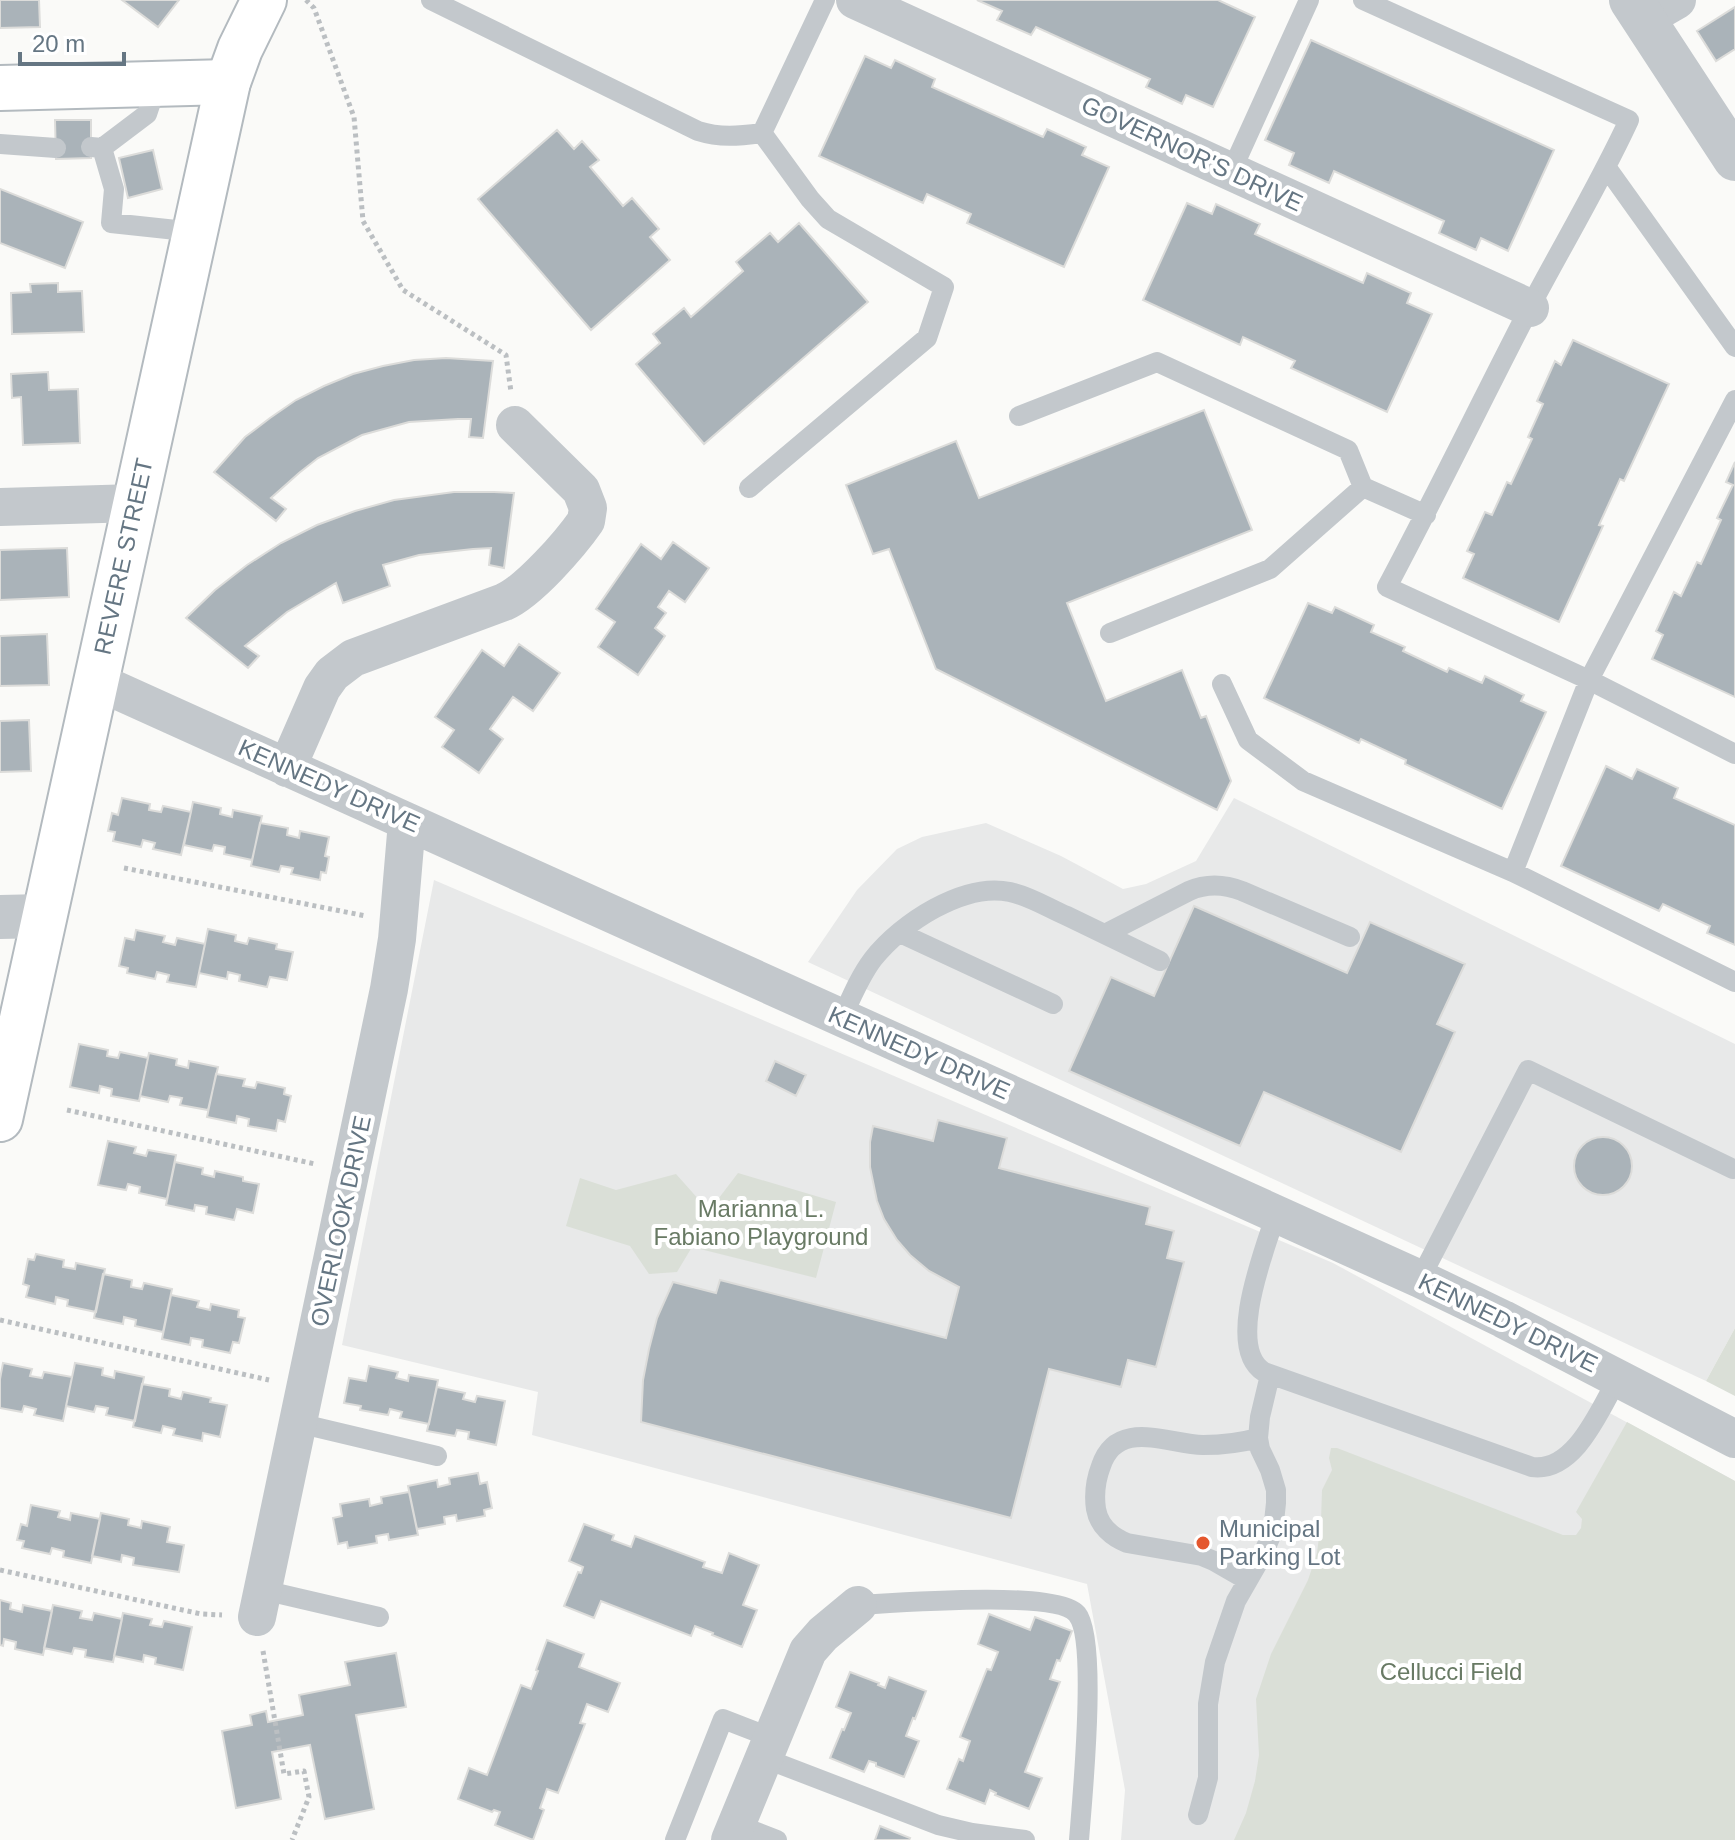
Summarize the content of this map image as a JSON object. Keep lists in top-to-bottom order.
{
  "streets": {
    "main road": ["REVERE STREET"],
    "street": ["GOVERNOR'S DRIVE", "KENNEDY DRIVE", "OVERLOOK DRIVE"]
  },
  "crossings": [
    ["REVERE STREET", "KENNEDY DRIVE"],
    ["KENNEDY DRIVE", "OVERLOOK DRIVE"]
  ],
  "parks": ["Marianna L. Fabiano Playground", "Cellucci Field"],
  "places": ["Municipal Parking Lot"],
  "scale_bar": "20 m"
}
